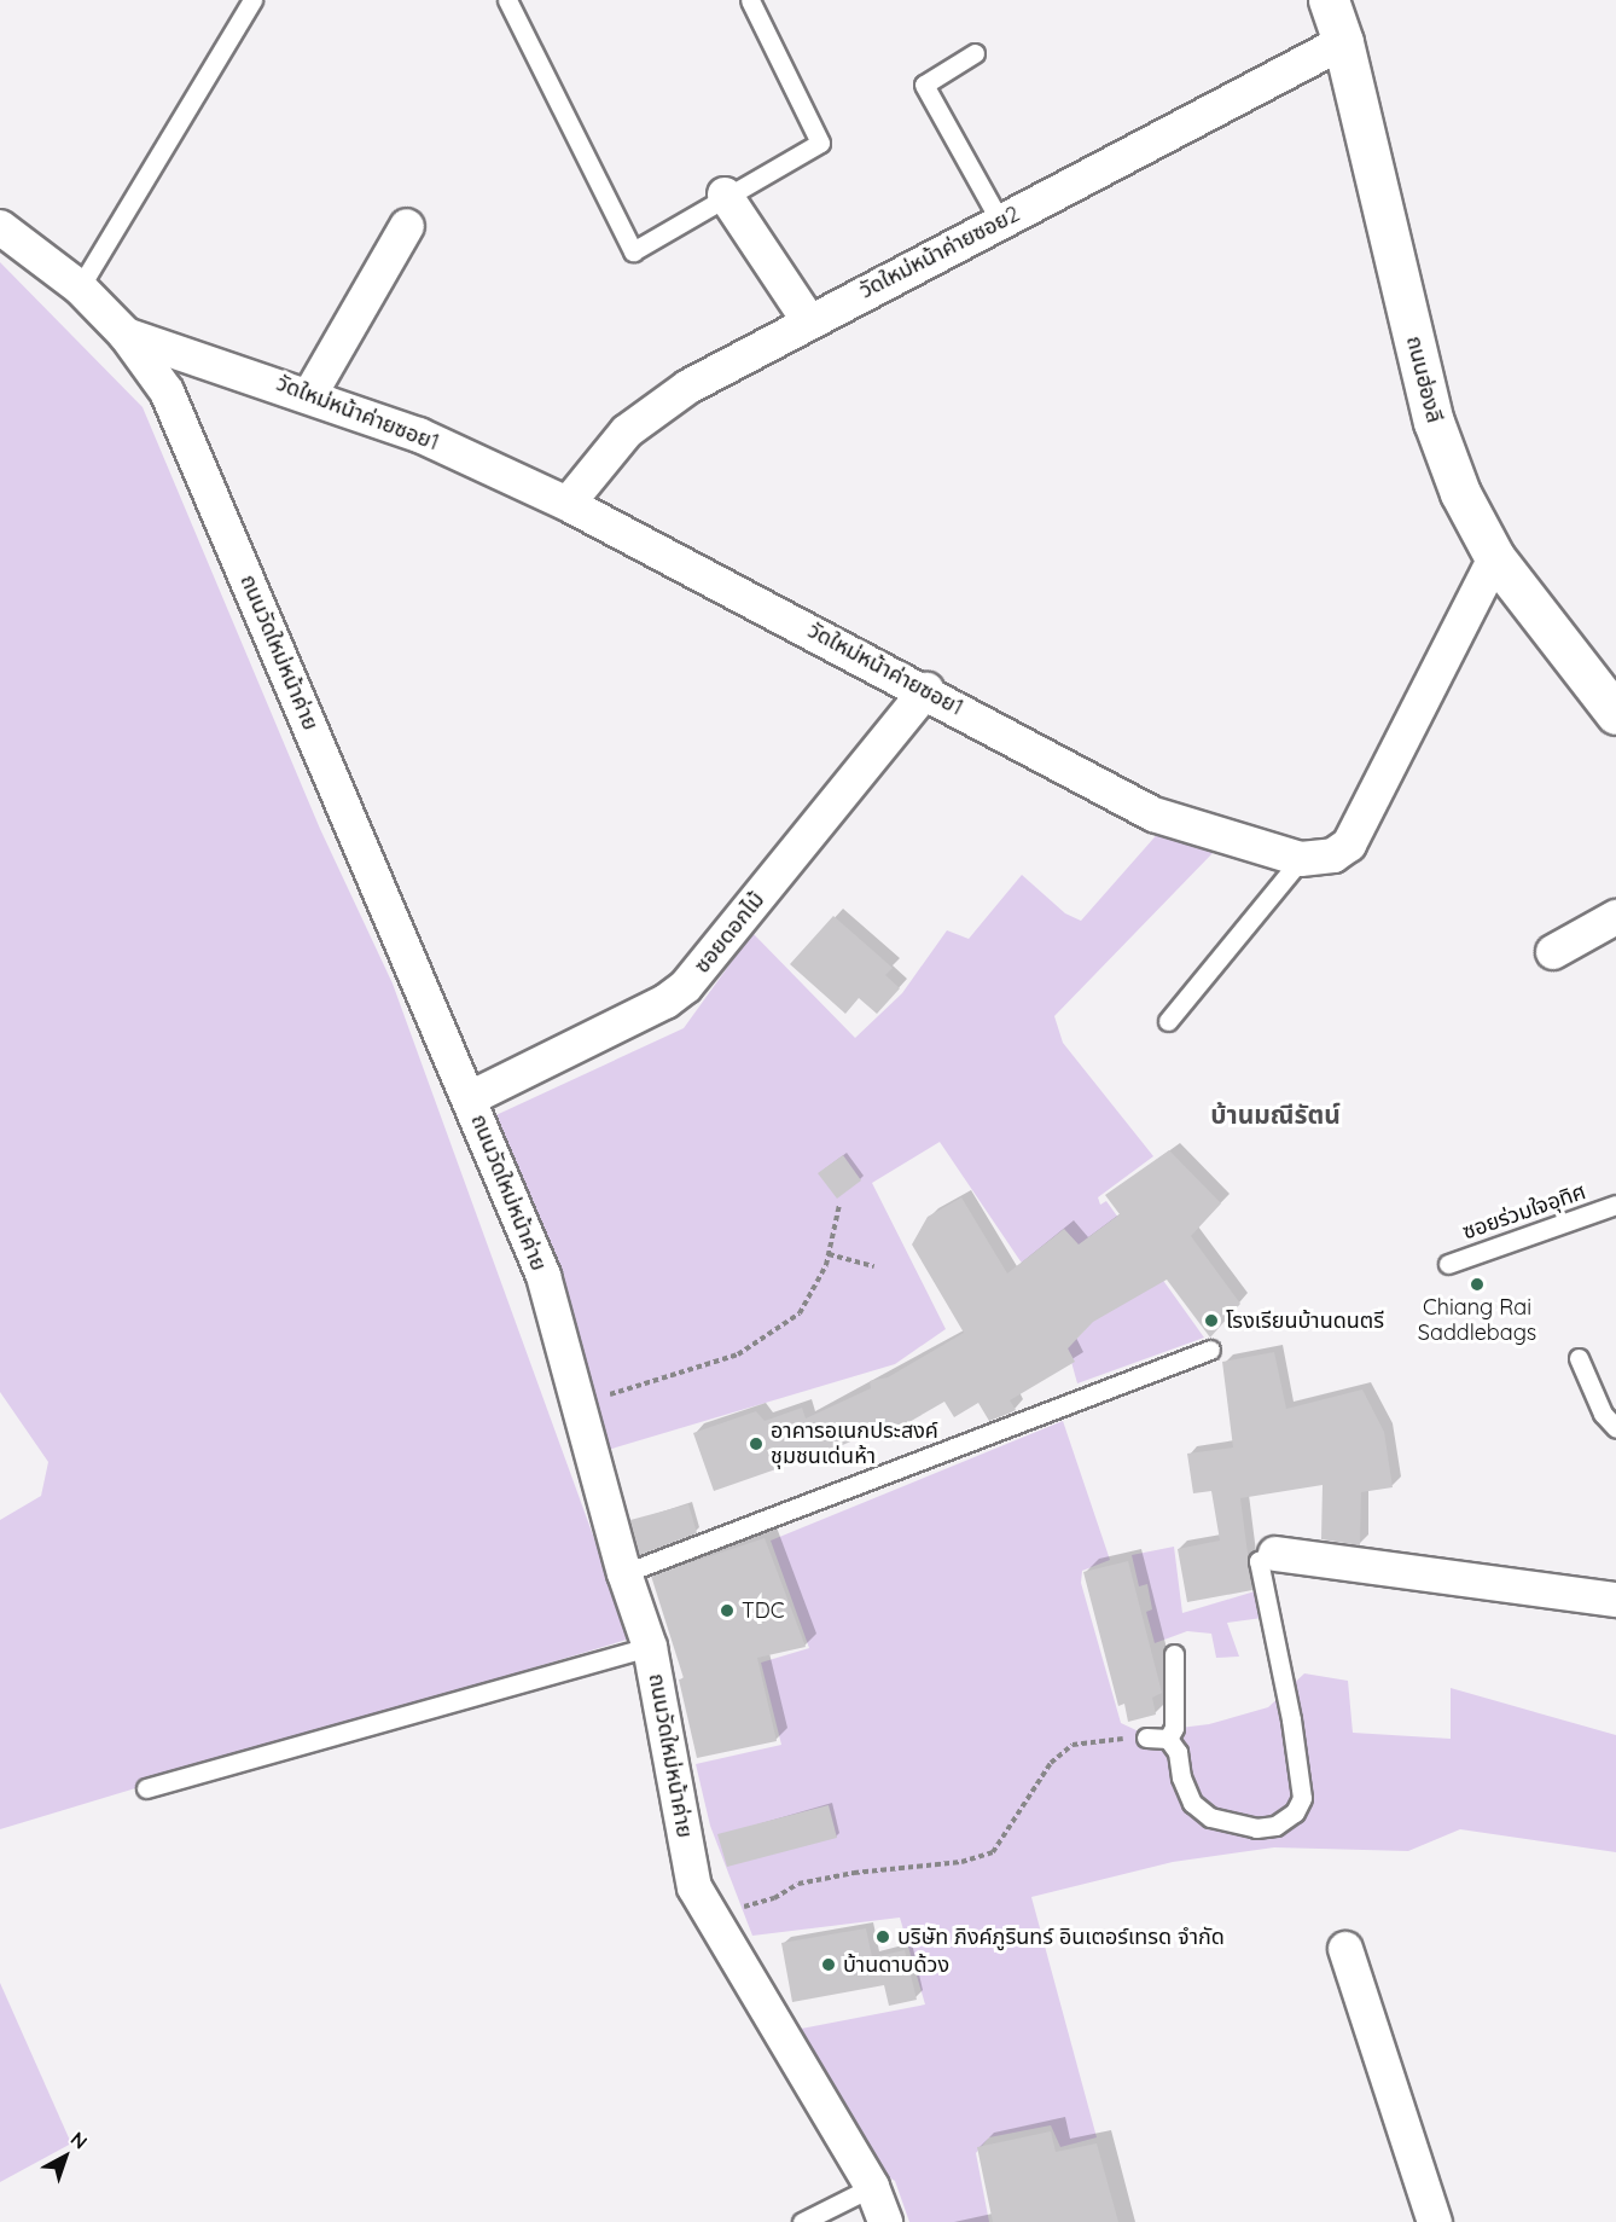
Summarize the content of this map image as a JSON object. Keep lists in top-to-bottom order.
{
  "streets": {
    "street": [
      "วัดใหม่หน้าค่ายซอย2",
      "ถนนฮ่องลี",
      "วัดใหม่หน้าค่ายซอย1",
      "ถนนวัดใหม่หน้าค่าย",
      "ซอยดอกไม้"
    ],
    "lane": ["ซอยร่วมใจอุทิศ"]
  },
  "crossings": [
    ["วัดใหม่หน้าค่ายซอย2", "ถนนฮ่องลี"],
    ["วัดใหม่หน้าค่ายซอย2", "วัดใหม่หน้าค่ายซอย1"],
    ["ถนนฮ่องลี", "วัดใหม่หน้าค่ายซอย1"],
    ["วัดใหม่หน้าค่ายซอย1", "ถนนวัดใหม่หน้าค่าย"],
    ["วัดใหม่หน้าค่ายซอย1", "ซอยดอกไม้"],
    ["ถนนวัดใหม่หน้าค่าย", "ซอยดอกไม้"]
  ],
  "districts": ["บ้านมณีรัตน์"],
  "places": [
    "Chiang Rai Saddlebags",
    "โรงเรียนบ้านดนตรี",
    "อาคารอเนกประสงค์ ชุมชนเด่นห้า",
    "TDC",
    "บริษัท ภิงค์ภูรินทร์ อินเตอร์เทรด จำกัด",
    "บ้านดาบด้วง"
  ],
  "north": "top right"
}
